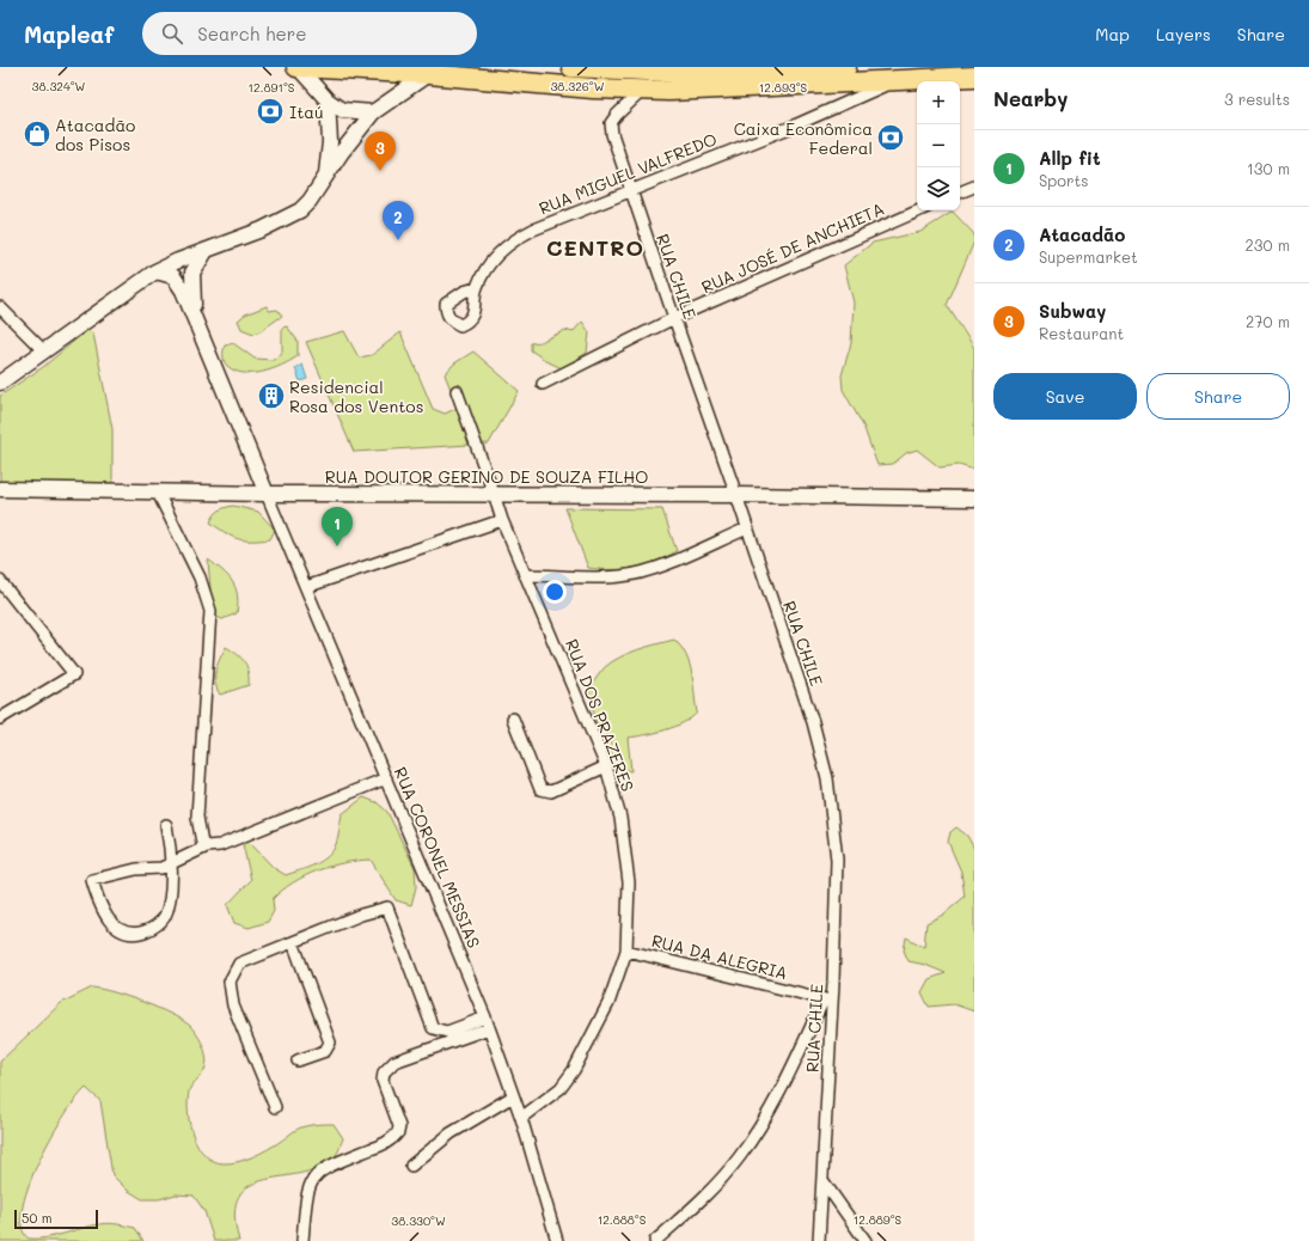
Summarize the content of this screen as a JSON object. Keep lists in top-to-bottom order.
{
  "streets": {
    "main road": ["RUA DOUTOR GERINO DE SOUZA FILHO"],
    "street": [
      "RUA MIGUEL VALFREDO",
      "RUA JOSÉ DE ANCHIETA",
      "RUA CHILE",
      "RUA DOS PRAZERES",
      "RUA CORONEL MESSIAS",
      "RUA DA ALEGRIA"
    ]
  },
  "crossings": [
    ["RUA MIGUEL VALFREDO", "RUA CHILE"],
    ["RUA JOSÉ DE ANCHIETA", "RUA CHILE"],
    ["RUA CHILE", "RUA DOUTOR GERINO DE SOUZA FILHO"],
    ["RUA CHILE", "RUA DA ALEGRIA"],
    ["RUA DOUTOR GERINO DE SOUZA FILHO", "RUA DOS PRAZERES"],
    ["RUA DOUTOR GERINO DE SOUZA FILHO", "RUA CORONEL MESSIAS"],
    ["RUA DOS PRAZERES", "RUA CORONEL MESSIAS"],
    ["RUA DOS PRAZERES", "RUA DA ALEGRIA"]
  ],
  "districts": ["CENTRO"],
  "places": {
    "bank": ["Itaú", "Caixa Econômica Federal"],
    "shop": ["Atacadão dos Pisos"],
    "building": ["Residencial Rosa dos Ventos"]
  },
  "scale_bar": "50 m",
  "page": {
    "header": "Mapleaf",
    "search": "Search here",
    "nav": ["Map", "Layers", "Share"],
    "heading": ["Nearby", "3 results"],
    "map_buttons": ["+", "−"],
    "list": [
      {
        "mark": "1",
        "name": "Allp fit",
        "note": "Sports",
        "value": "130 m"
      },
      {
        "mark": "2",
        "name": "Atacadão",
        "note": "Supermarket",
        "value": "230 m"
      },
      {
        "mark": "3",
        "name": "Subway",
        "note": "Restaurant",
        "value": "270 m"
      }
    ],
    "pins": ["3", "2", "1"],
    "buttons": ["Save", "Share"],
    "scale": "50 m"
  },
  "coordinates": [
    "38.324°W",
    "38.326°W",
    "12.891°S",
    "12.893°S",
    "12.888°S",
    "12.889°S",
    "38.330°W"
  ]
}
